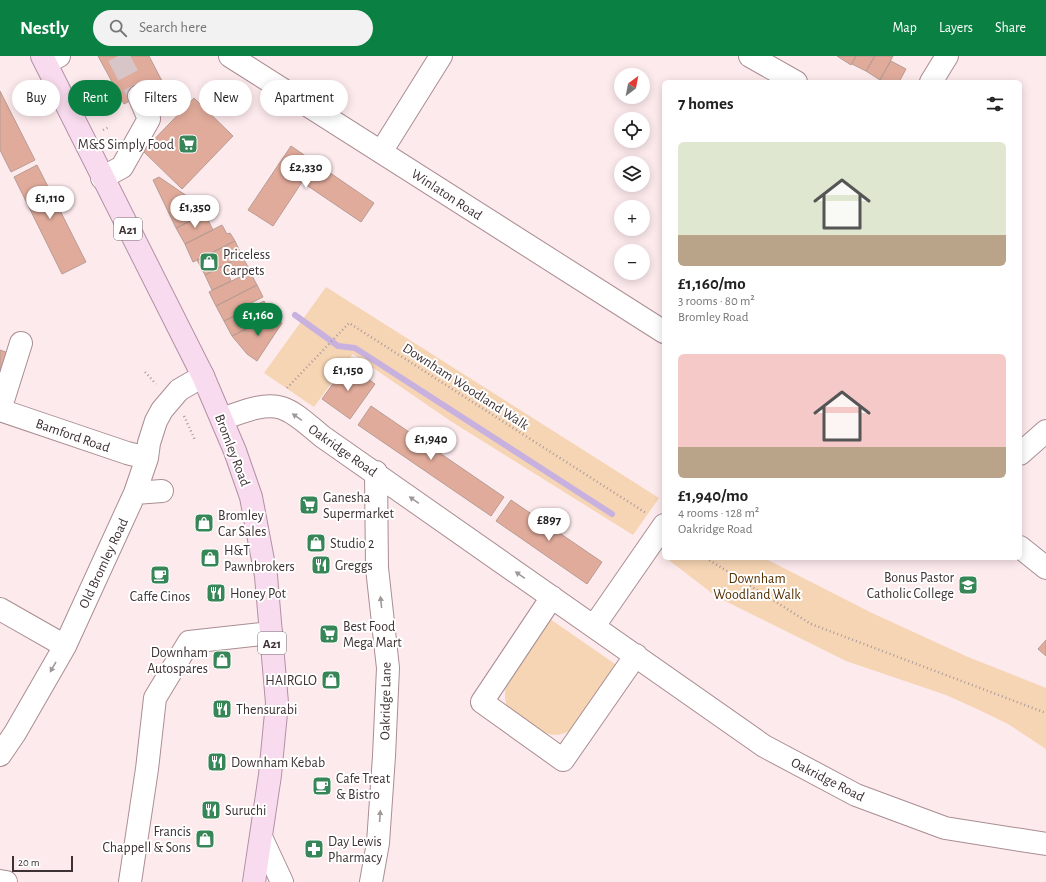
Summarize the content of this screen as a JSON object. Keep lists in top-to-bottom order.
{
  "streets": {
    "main road": ["A21", "Bromley Road"],
    "street": [
      "Winlaton Road",
      "Bamford Road",
      "Oakridge Road",
      "Old Bromley Road",
      "Oakridge Lane"
    ],
    "path": ["Downham Woodland Walk"]
  },
  "crossings": [
    ["Bamford Road", "Old Bromley Road"],
    ["Bromley Road", "Oakridge Road"],
    ["Bromley Road", "Old Bromley Road"],
    ["Oakridge Road", "Oakridge Lane"]
  ],
  "one_way": ["Oakridge Road", "Oakridge Lane"],
  "parks": ["Downham Woodland Walk"],
  "places": {
    "supermarket": ["M&S Simply Food", "Ganesha Supermarket", "Best Food Mega Mart"],
    "shop": [
      "Priceless Carpets",
      "Bromley Car Sales",
      "Studio 2",
      "H&T Pawnbrokers",
      "Downham Autospares",
      "HAIRGLO",
      "Francis Chappell & Sons"
    ],
    "restaurant": [
      "Greggs",
      "Honey Pot",
      "Thensurabi",
      "Downham Kebab",
      "Suruchi"
    ],
    "cafe": ["Caffe Cinos", "Cafe Treat & Bistro"],
    "school or university": ["Bonus Pastor Catholic College"],
    "pharmacy": ["Day Lewis Pharmacy"]
  },
  "scale_bar": "20 m",
  "north": "top right",
  "page": {
    "header": "Nestly",
    "search": "Search here",
    "nav": ["Map", "Layers", "Share"],
    "map_buttons": ["+", "−"],
    "chip": [
      "Buy",
      "Rent",
      "Filters",
      "New",
      "Apartment"
    ],
    "heading": "7 homes",
    "list": [
      {
        "name": "£1,160/mo",
        "note": "3 rooms · 80 m² · Bromley Road"
      },
      {
        "name": "£1,940/mo",
        "note": "4 rooms · 128 m² · Oakridge Road"
      }
    ],
    "price": [
      "£2,330",
      "£1,110",
      "£1,350",
      "£1,160",
      "£1,150",
      "£1,940",
      "£897"
    ],
    "scale": "20 m"
  }
}
